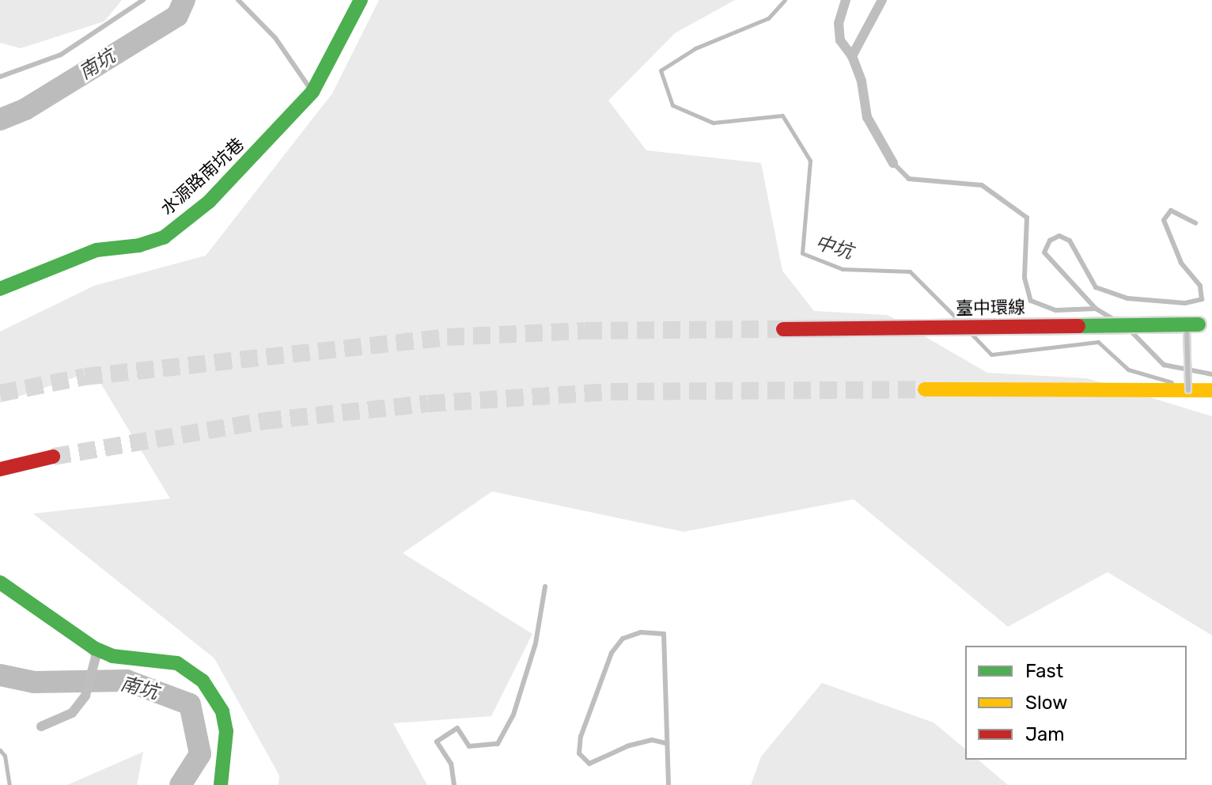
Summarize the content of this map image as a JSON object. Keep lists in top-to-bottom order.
{
  "streets": {
    "main road": ["水源路南坑巷", "臺中環線"]
  },
  "water": ["南坑", "中坑"],
  "legend": ["Fast", "Slow", "Jam"]
}
